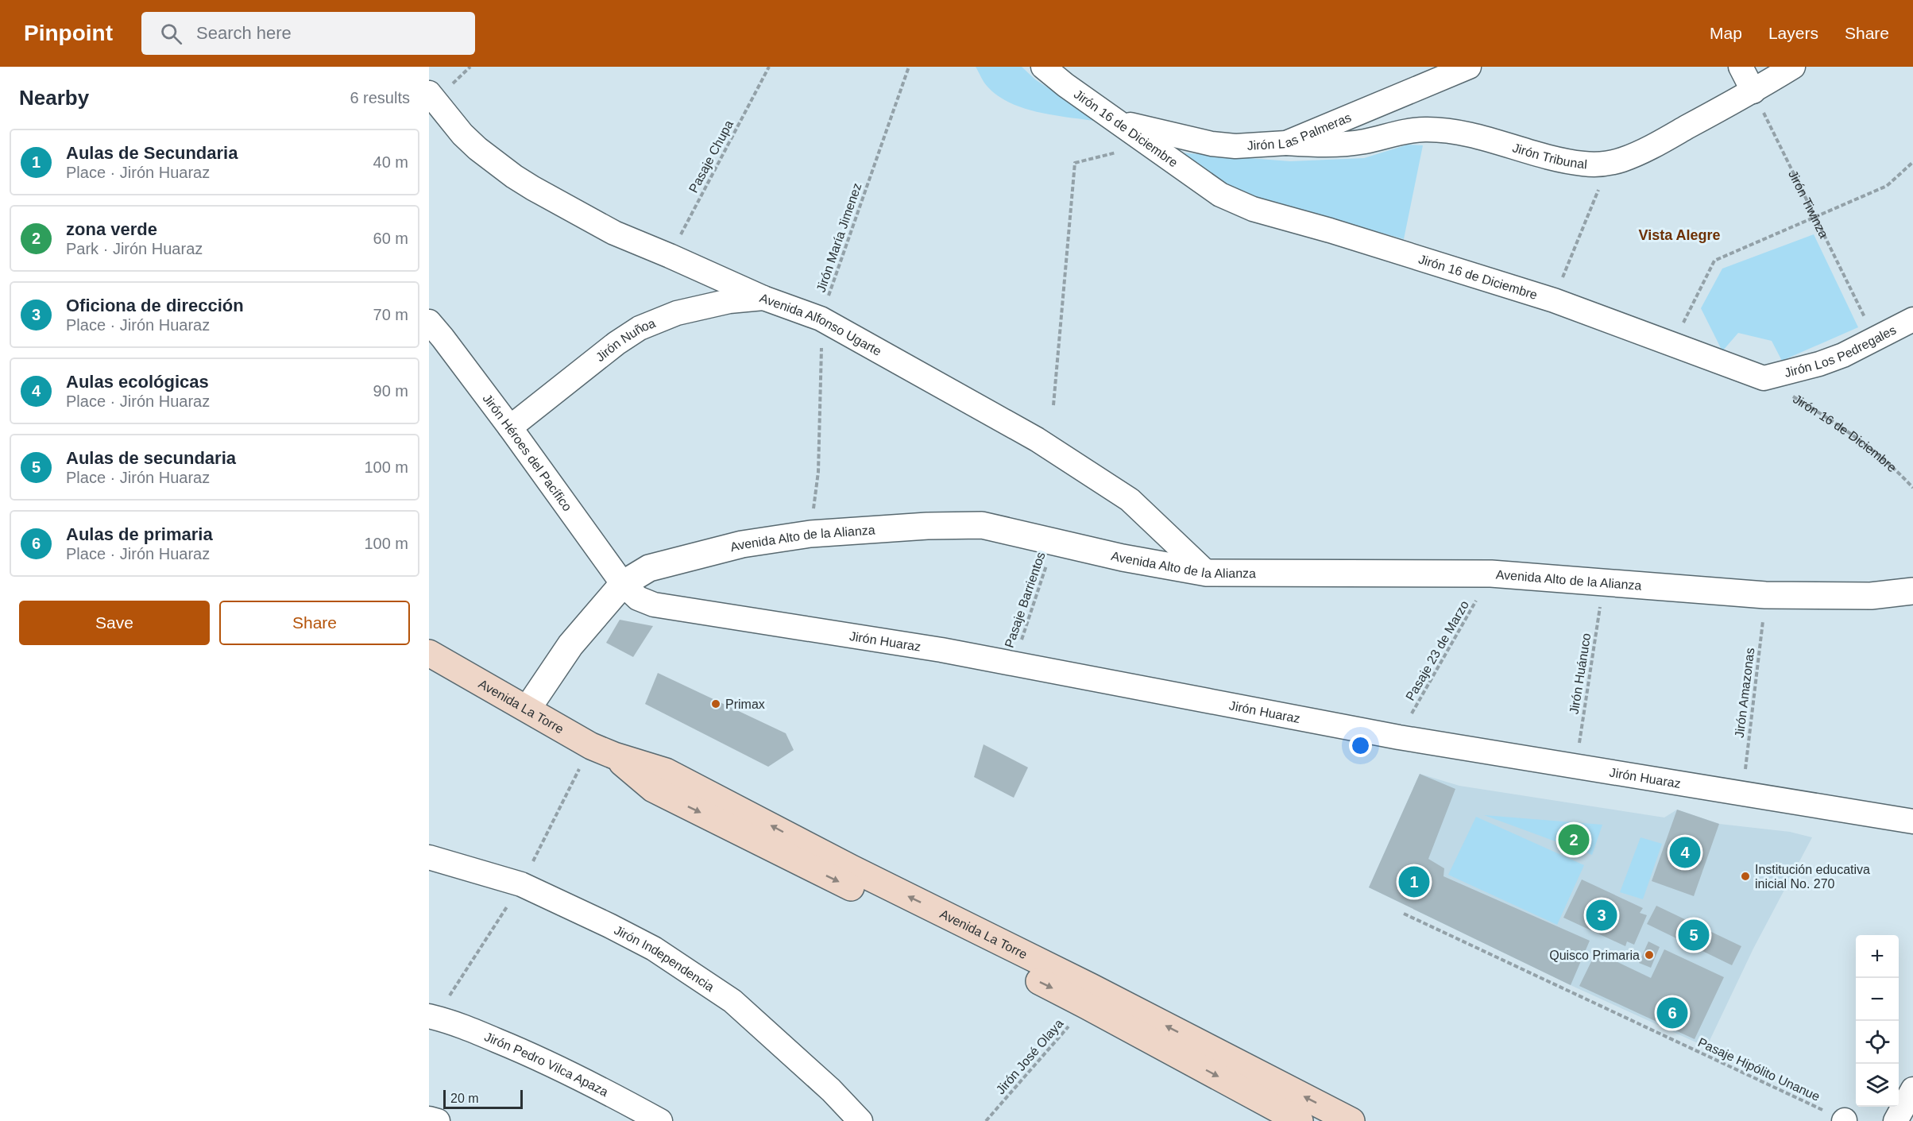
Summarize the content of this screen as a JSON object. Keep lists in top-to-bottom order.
{
  "streets": {
    "main road": ["Avenida La Torre"],
    "street": [
      "Jirón 16 de Diciembre",
      "Jirón Las Palmeras",
      "Jirón Tribunal",
      "Avenida Alfonso Ugarte",
      "Jirón Nuñoa",
      "Jirón Los Pedregales",
      "Jirón Héroes del Pacífico",
      "Avenida Alto de la Alianza",
      "Jirón Huaraz",
      "Jirón Independencia",
      "Jirón Pedro Vilca Apaza"
    ],
    "path": [
      "Pasaje Chupa",
      "Jirón Tiwinza",
      "Jirón María Jimenez",
      "Pasaje Barrientos",
      "Pasaje 23 de Marzo",
      "Jirón Huánuco",
      "Jirón Amazonas",
      "Jirón José Olaya",
      "Pasaje Hipólito Unanue"
    ]
  },
  "crossings": [
    ["Jirón 16 de Diciembre", "Jirón Las Palmeras"],
    ["Jirón 16 de Diciembre", "Jirón Los Pedregales"],
    ["Jirón Las Palmeras", "Jirón Tribunal"],
    ["Jirón Tribunal", "Jirón Tiwinza"],
    ["Pasaje Chupa", "Avenida Alfonso Ugarte"],
    ["Jirón Tiwinza", "Jirón Los Pedregales"],
    ["Jirón María Jimenez", "Avenida Alfonso Ugarte"],
    ["Jirón María Jimenez", "Avenida Alto de la Alianza"],
    ["Avenida Alfonso Ugarte", "Jirón Nuñoa"],
    ["Avenida Alfonso Ugarte", "Avenida Alto de la Alianza"],
    ["Jirón Nuñoa", "Jirón Héroes del Pacífico"],
    ["Jirón Héroes del Pacífico", "Avenida Alto de la Alianza"],
    ["Jirón Héroes del Pacífico", "Jirón Huaraz"],
    ["Avenida Alto de la Alianza", "Pasaje Barrientos"],
    ["Avenida Alto de la Alianza", "Jirón Huaraz"],
    ["Avenida Alto de la Alianza", "Pasaje 23 de Marzo"],
    ["Avenida Alto de la Alianza", "Jirón Huánuco"],
    ["Avenida Alto de la Alianza", "Jirón Amazonas"],
    ["Avenida Alto de la Alianza", "Avenida La Torre"],
    ["Pasaje Barrientos", "Jirón Huaraz"],
    ["Jirón Huaraz", "Pasaje 23 de Marzo"],
    ["Jirón Huaraz", "Jirón Huánuco"],
    ["Jirón Huaraz", "Jirón Amazonas"],
    ["Avenida La Torre", "Jirón José Olaya"]
  ],
  "districts": ["Vista Alegre"],
  "places": ["Primax", "Institución educativa inicial No. 270", "Quisco Primaria"],
  "scale_bar": "20 m",
  "page": {
    "header": "Pinpoint",
    "search": "Search here",
    "nav": ["Map", "Layers", "Share"],
    "heading": ["Nearby", "6 results"],
    "list": [
      {
        "mark": "1",
        "name": "Aulas de Secundaria",
        "note": "Place · Jirón Huaraz",
        "value": "40 m"
      },
      {
        "mark": "2",
        "name": "zona verde",
        "note": "Park · Jirón Huaraz",
        "value": "60 m"
      },
      {
        "mark": "3",
        "name": "Oficiona de dirección",
        "note": "Place · Jirón Huaraz",
        "value": "70 m"
      },
      {
        "mark": "4",
        "name": "Aulas ecológicas",
        "note": "Place · Jirón Huaraz",
        "value": "90 m"
      },
      {
        "mark": "5",
        "name": "Aulas de secundaria",
        "note": "Place · Jirón Huaraz",
        "value": "100 m"
      },
      {
        "mark": "6",
        "name": "Aulas de primaria",
        "note": "Place · Jirón Huaraz",
        "value": "100 m"
      }
    ],
    "buttons": ["Save", "Share"],
    "pins": [
      "2",
      "4",
      "1",
      "3",
      "5",
      "6"
    ],
    "map_buttons": ["+", "−"],
    "scale": "20 m"
  }
}
